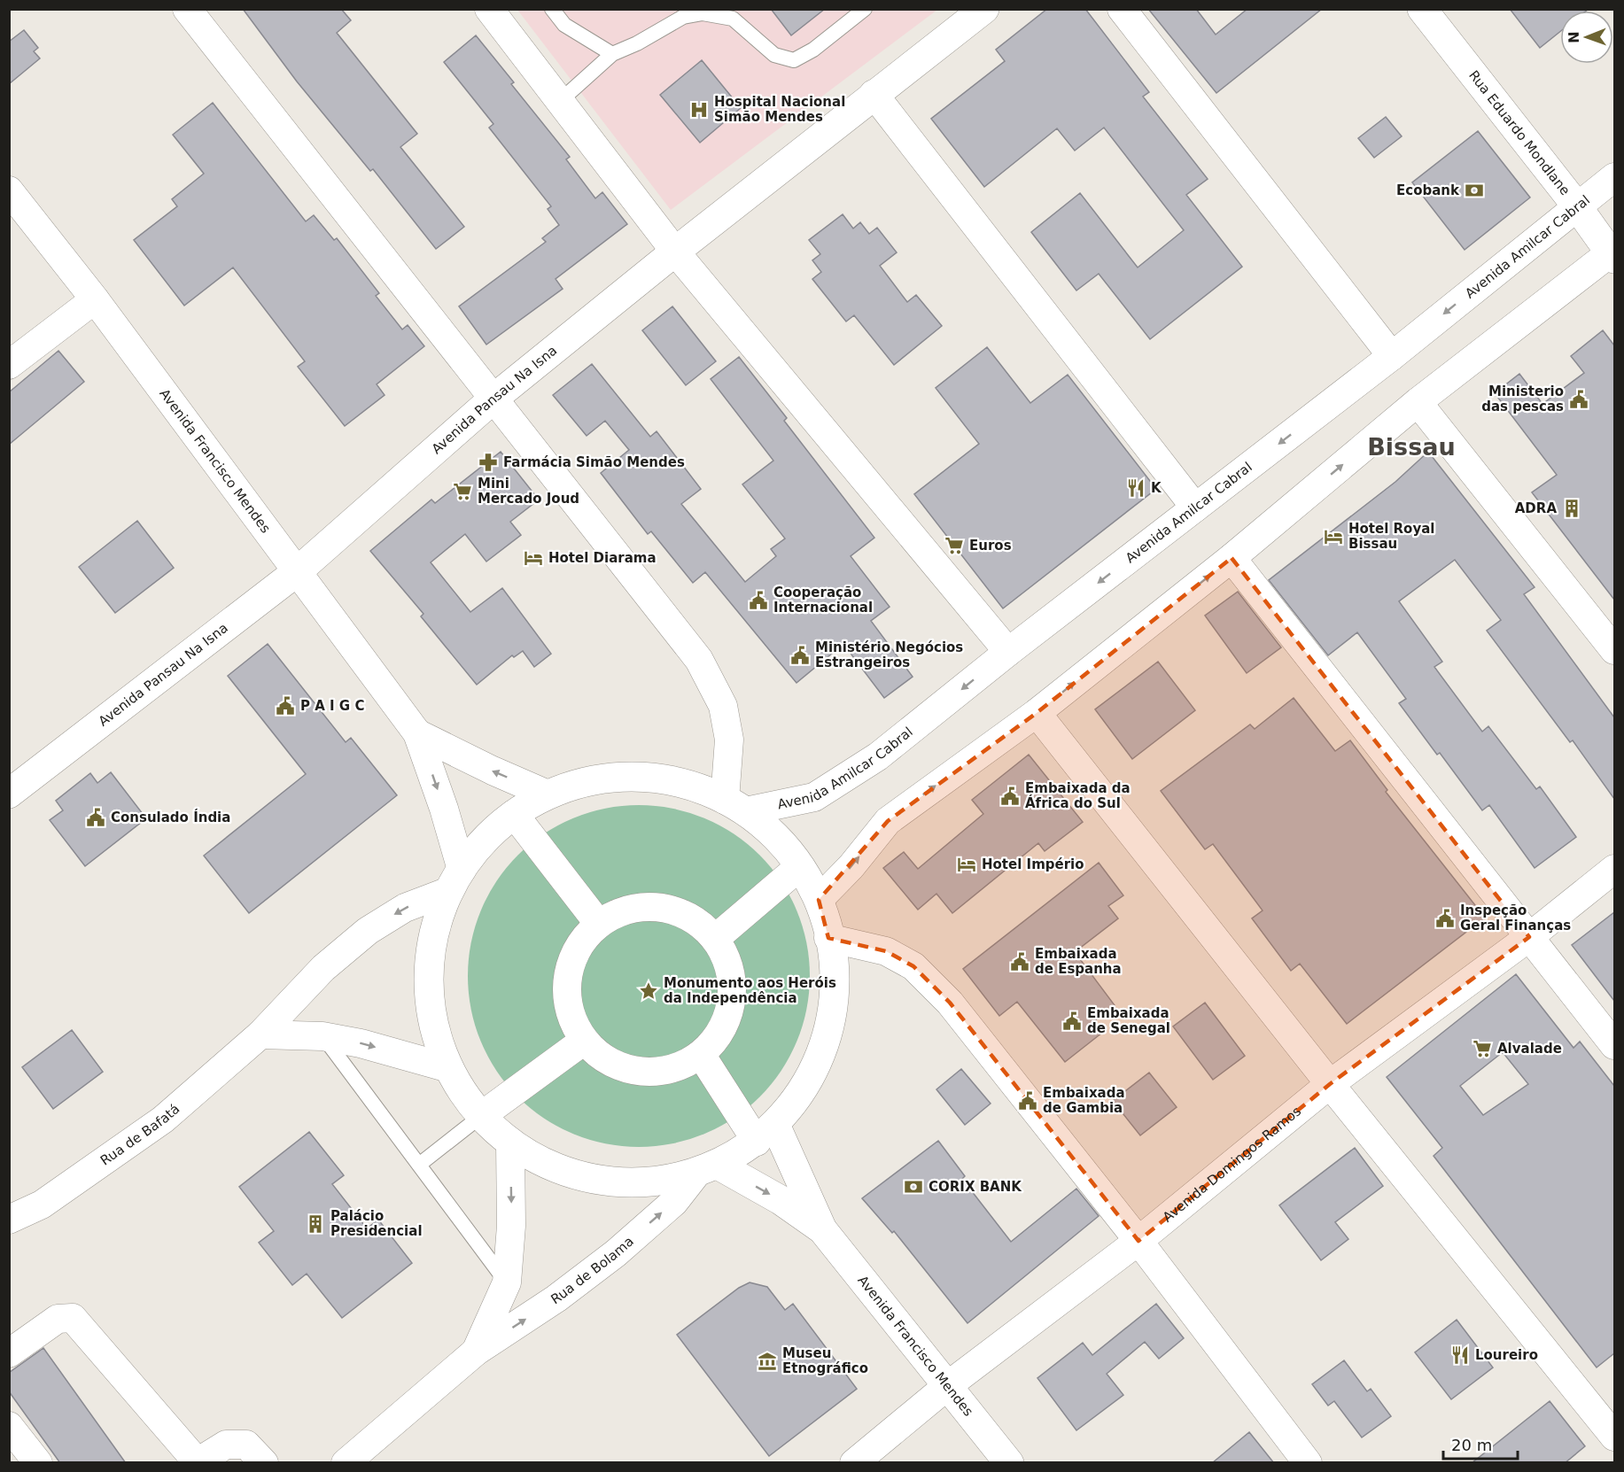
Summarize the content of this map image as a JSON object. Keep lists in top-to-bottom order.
{
  "streets": {
    "main road": ["Rua Eduardo Mondlane", "Avenida Pansau Na Isna", "Avenida Francisco Mendes"],
    "street": [
      "Avenida Amilcar Cabral",
      "Rua de Bafatá",
      "Avenida Domingos Ramos",
      "Rua de Bolama"
    ]
  },
  "crossings": [
    ["Rua Eduardo Mondlane", "Avenida Amilcar Cabral"],
    ["Avenida Pansau Na Isna", "Avenida Francisco Mendes"],
    ["Avenida Francisco Mendes", "Avenida Domingos Ramos"]
  ],
  "districts": ["Bissau"],
  "places": {
    "hospital": ["Hospital Nacional Simão Mendes"],
    "bank": ["Ecobank", "CORIX BANK"],
    "public building": [
      "Ministerio das pescas",
      "Cooperação Internacional",
      "Ministério Negócios Estrangeiros",
      "P A I G C",
      "Embaixada da África do Sul",
      "Consulado Índia",
      "Inspeção Geral Finanças",
      "Embaixada de Espanha",
      "Embaixada de Senegal",
      "Embaixada de Gambia"
    ],
    "pharmacy": ["Farmácia Simão Mendes"],
    "restaurant": ["K", "Loureiro"],
    "supermarket": ["Mini Mercado Joud", "Euros", "Alvalade"],
    "building": ["ADRA", "Palácio Presidencial"],
    "hotel": ["Hotel Royal Bissau", "Hotel Diarama", "Hotel Império"],
    "place": ["Monumento aos Heróis da Independência"],
    "museum": ["Museu Etnográfico"]
  },
  "scale_bar": "20 m",
  "north": "left"
}
